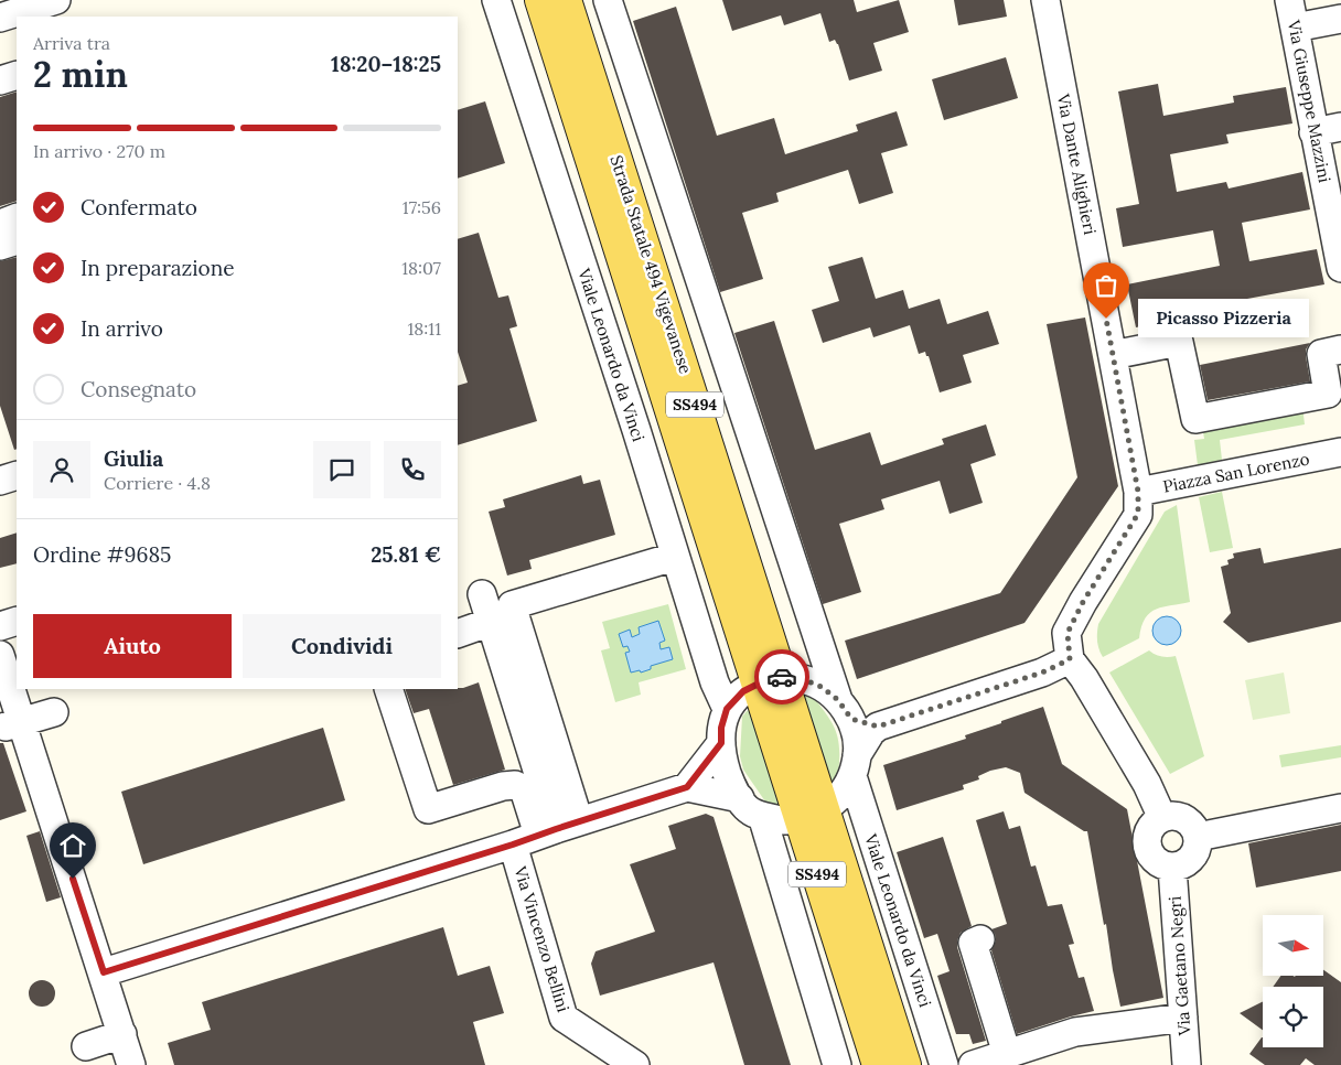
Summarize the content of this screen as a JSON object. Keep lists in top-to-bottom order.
{
  "streets": {
    "main road": ["Strada Statale 494 Vigevanese", "SS494"],
    "street": [
      "Via Giuseppe Mazzini",
      "Via Dante Alighieri",
      "Viale Leonardo da Vinci",
      "Piazza San Lorenzo",
      "Via Vincenzo Bellini",
      "Via Gaetano Negri"
    ]
  },
  "crossings": [
    ["Via Dante Alighieri", "Piazza San Lorenzo"]
  ],
  "places": ["Picasso Pizzeria"],
  "north": "right",
  "page": {
    "heading": ["2 min", "Arriva tra", "18:20–18:25"],
    "panel": [
      "Giulia",
      "Corriere · 4.8",
      "Ordine #9685",
      "25.81 €"
    ],
    "bar": "In arrivo · 270 m",
    "list": [
      ["Confermato", "17:56"],
      ["In preparazione", "18:07"],
      ["In arrivo", "18:11"],
      "Consegnato"
    ],
    "bubble": "Picasso Pizzeria",
    "buttons": ["Aiuto", "Condividi"]
  }
}
